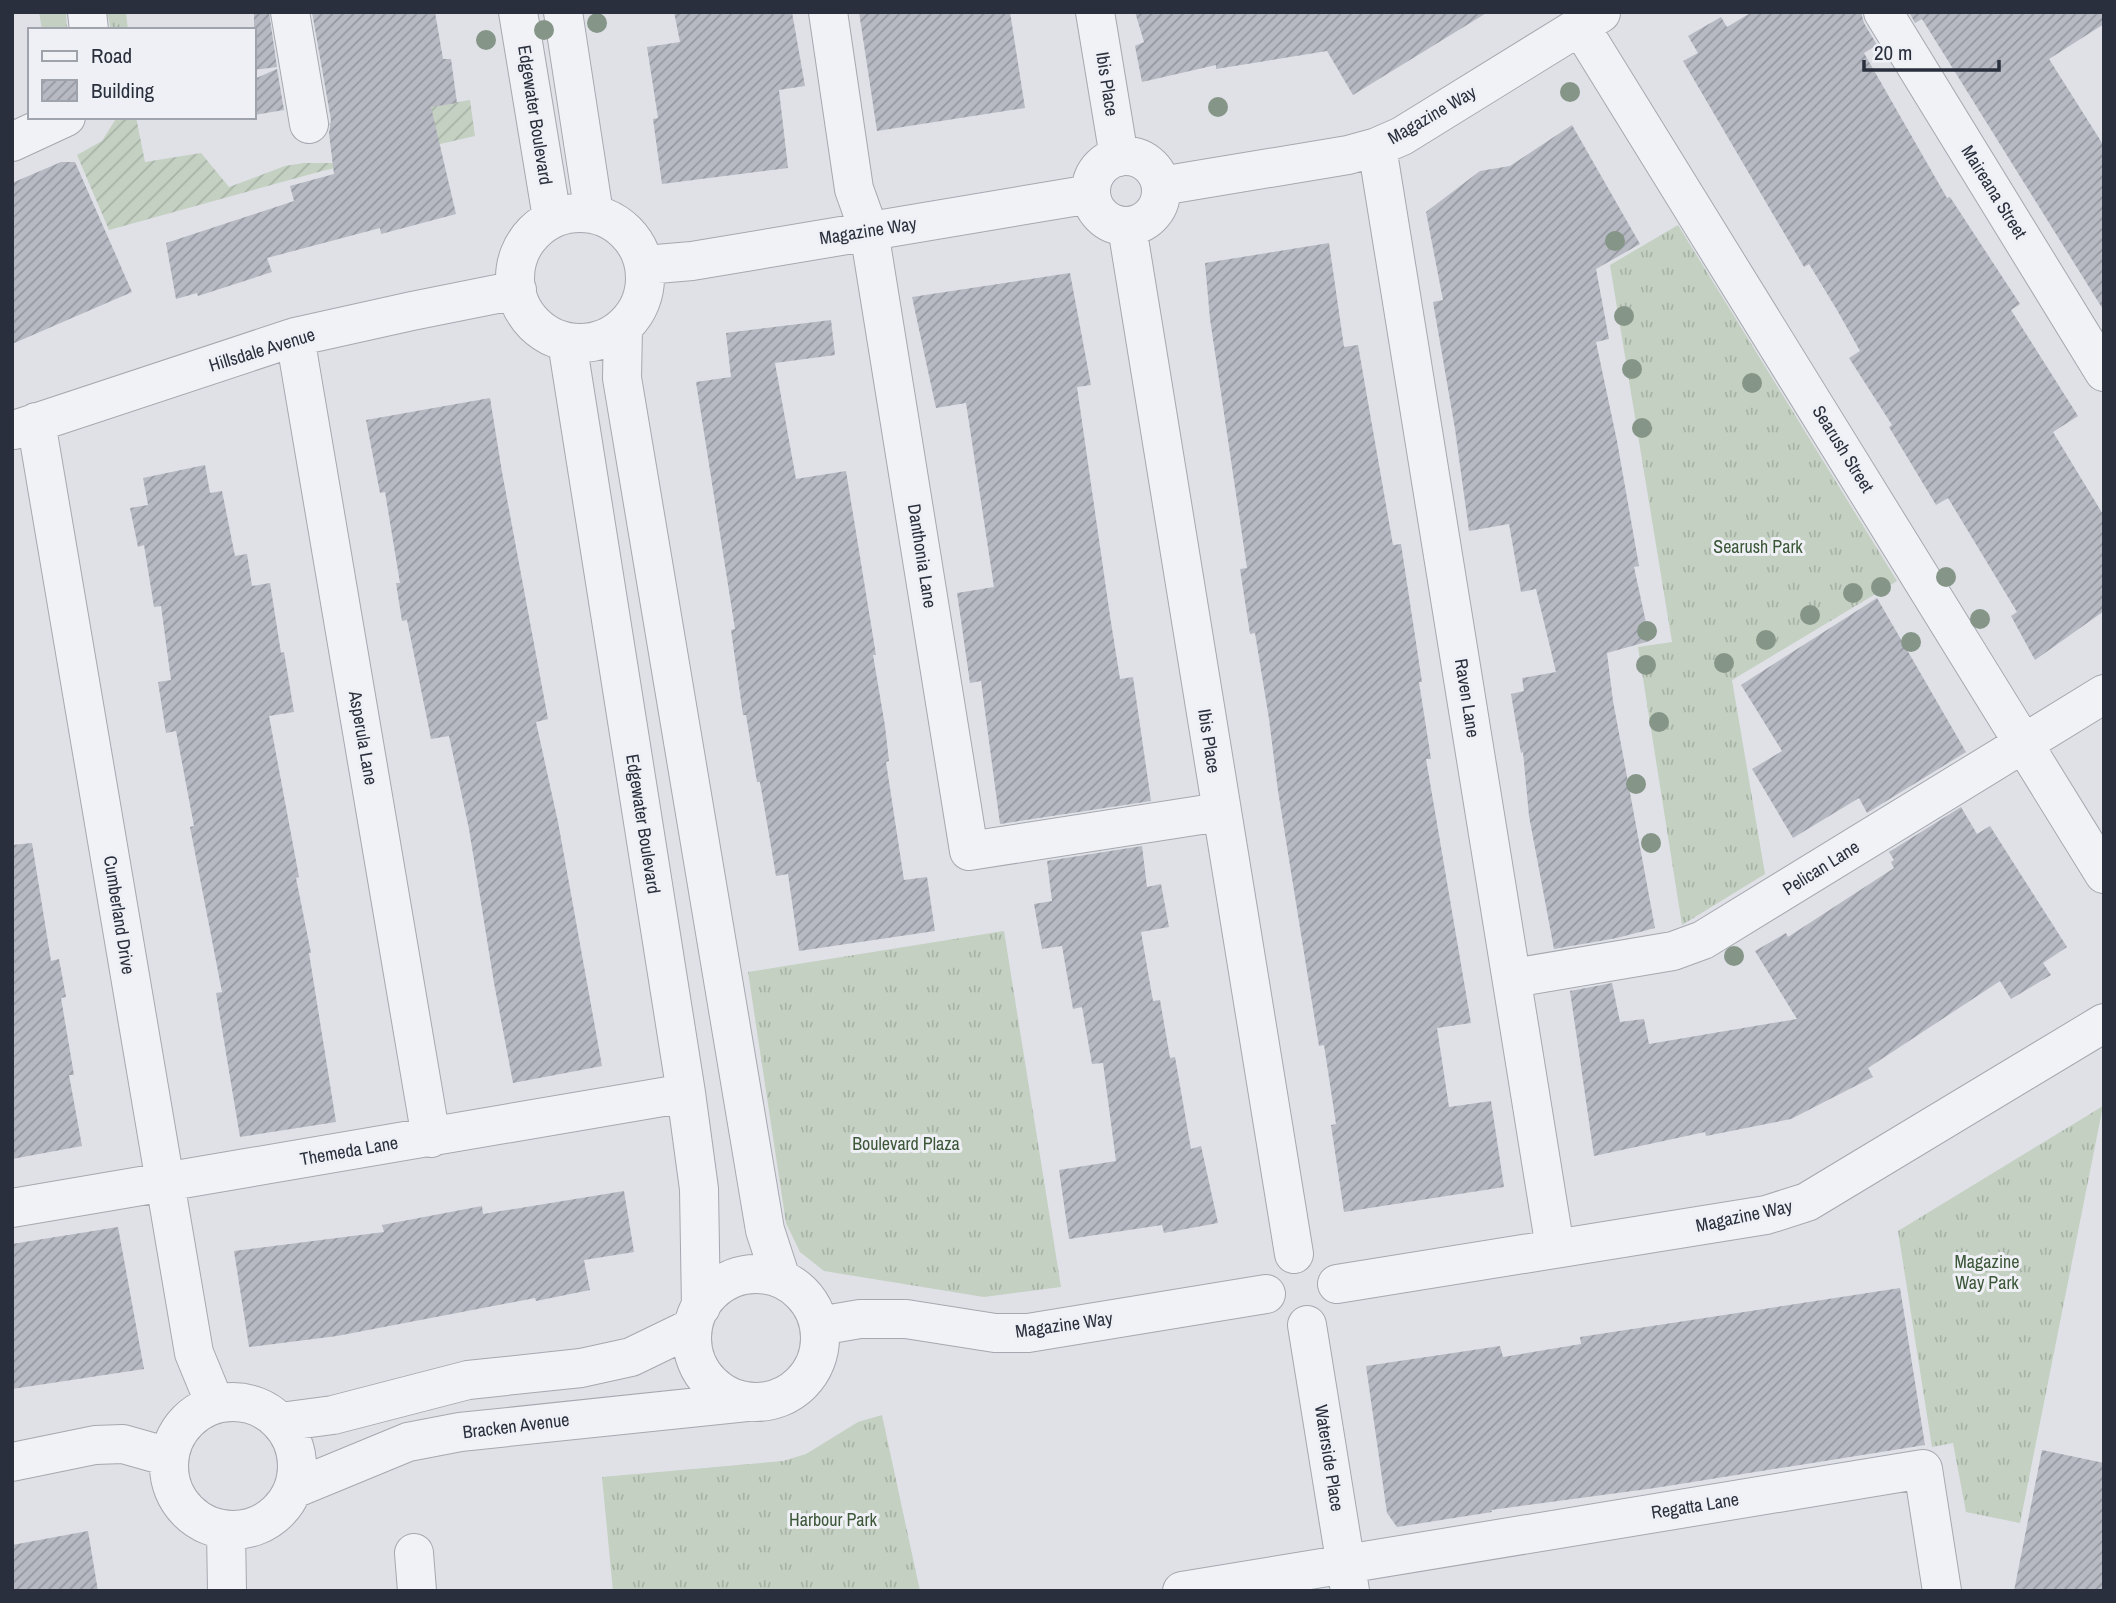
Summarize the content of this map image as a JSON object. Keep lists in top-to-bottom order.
{
  "streets": {
    "street": [
      "Ibis Place",
      "Edgewater Boulevard",
      "Magazine Way",
      "Maireana Street",
      "Hillsdale Avenue",
      "Searush Street",
      "Danthonia Lane",
      "Raven Lane",
      "Asperula Lane",
      "Pelican Lane",
      "Cumberland Drive",
      "Themeda Lane",
      "Bracken Avenue",
      "Waterside Place",
      "Regatta Lane"
    ]
  },
  "crossings": [
    ["Ibis Place", "Magazine Way"],
    ["Ibis Place", "Danthonia Lane"],
    ["Ibis Place", "Waterside Place"],
    ["Edgewater Boulevard", "Magazine Way"],
    ["Edgewater Boulevard", "Hillsdale Avenue"],
    ["Edgewater Boulevard", "Themeda Lane"],
    ["Edgewater Boulevard", "Bracken Avenue"],
    ["Magazine Way", "Hillsdale Avenue"],
    ["Magazine Way", "Searush Street"],
    ["Magazine Way", "Danthonia Lane"],
    ["Magazine Way", "Raven Lane"],
    ["Magazine Way", "Bracken Avenue"],
    ["Magazine Way", "Waterside Place"],
    ["Hillsdale Avenue", "Asperula Lane"],
    ["Hillsdale Avenue", "Cumberland Drive"],
    ["Searush Street", "Pelican Lane"],
    ["Raven Lane", "Pelican Lane"],
    ["Asperula Lane", "Themeda Lane"],
    ["Cumberland Drive", "Themeda Lane"],
    ["Cumberland Drive", "Bracken Avenue"],
    ["Waterside Place", "Regatta Lane"]
  ],
  "parks": [
    "Searush Park",
    "Boulevard Plaza",
    "Magazine Way Park",
    "Harbour Park"
  ],
  "legend": ["Road", "Building"],
  "scale_bar": "20 m"
}
